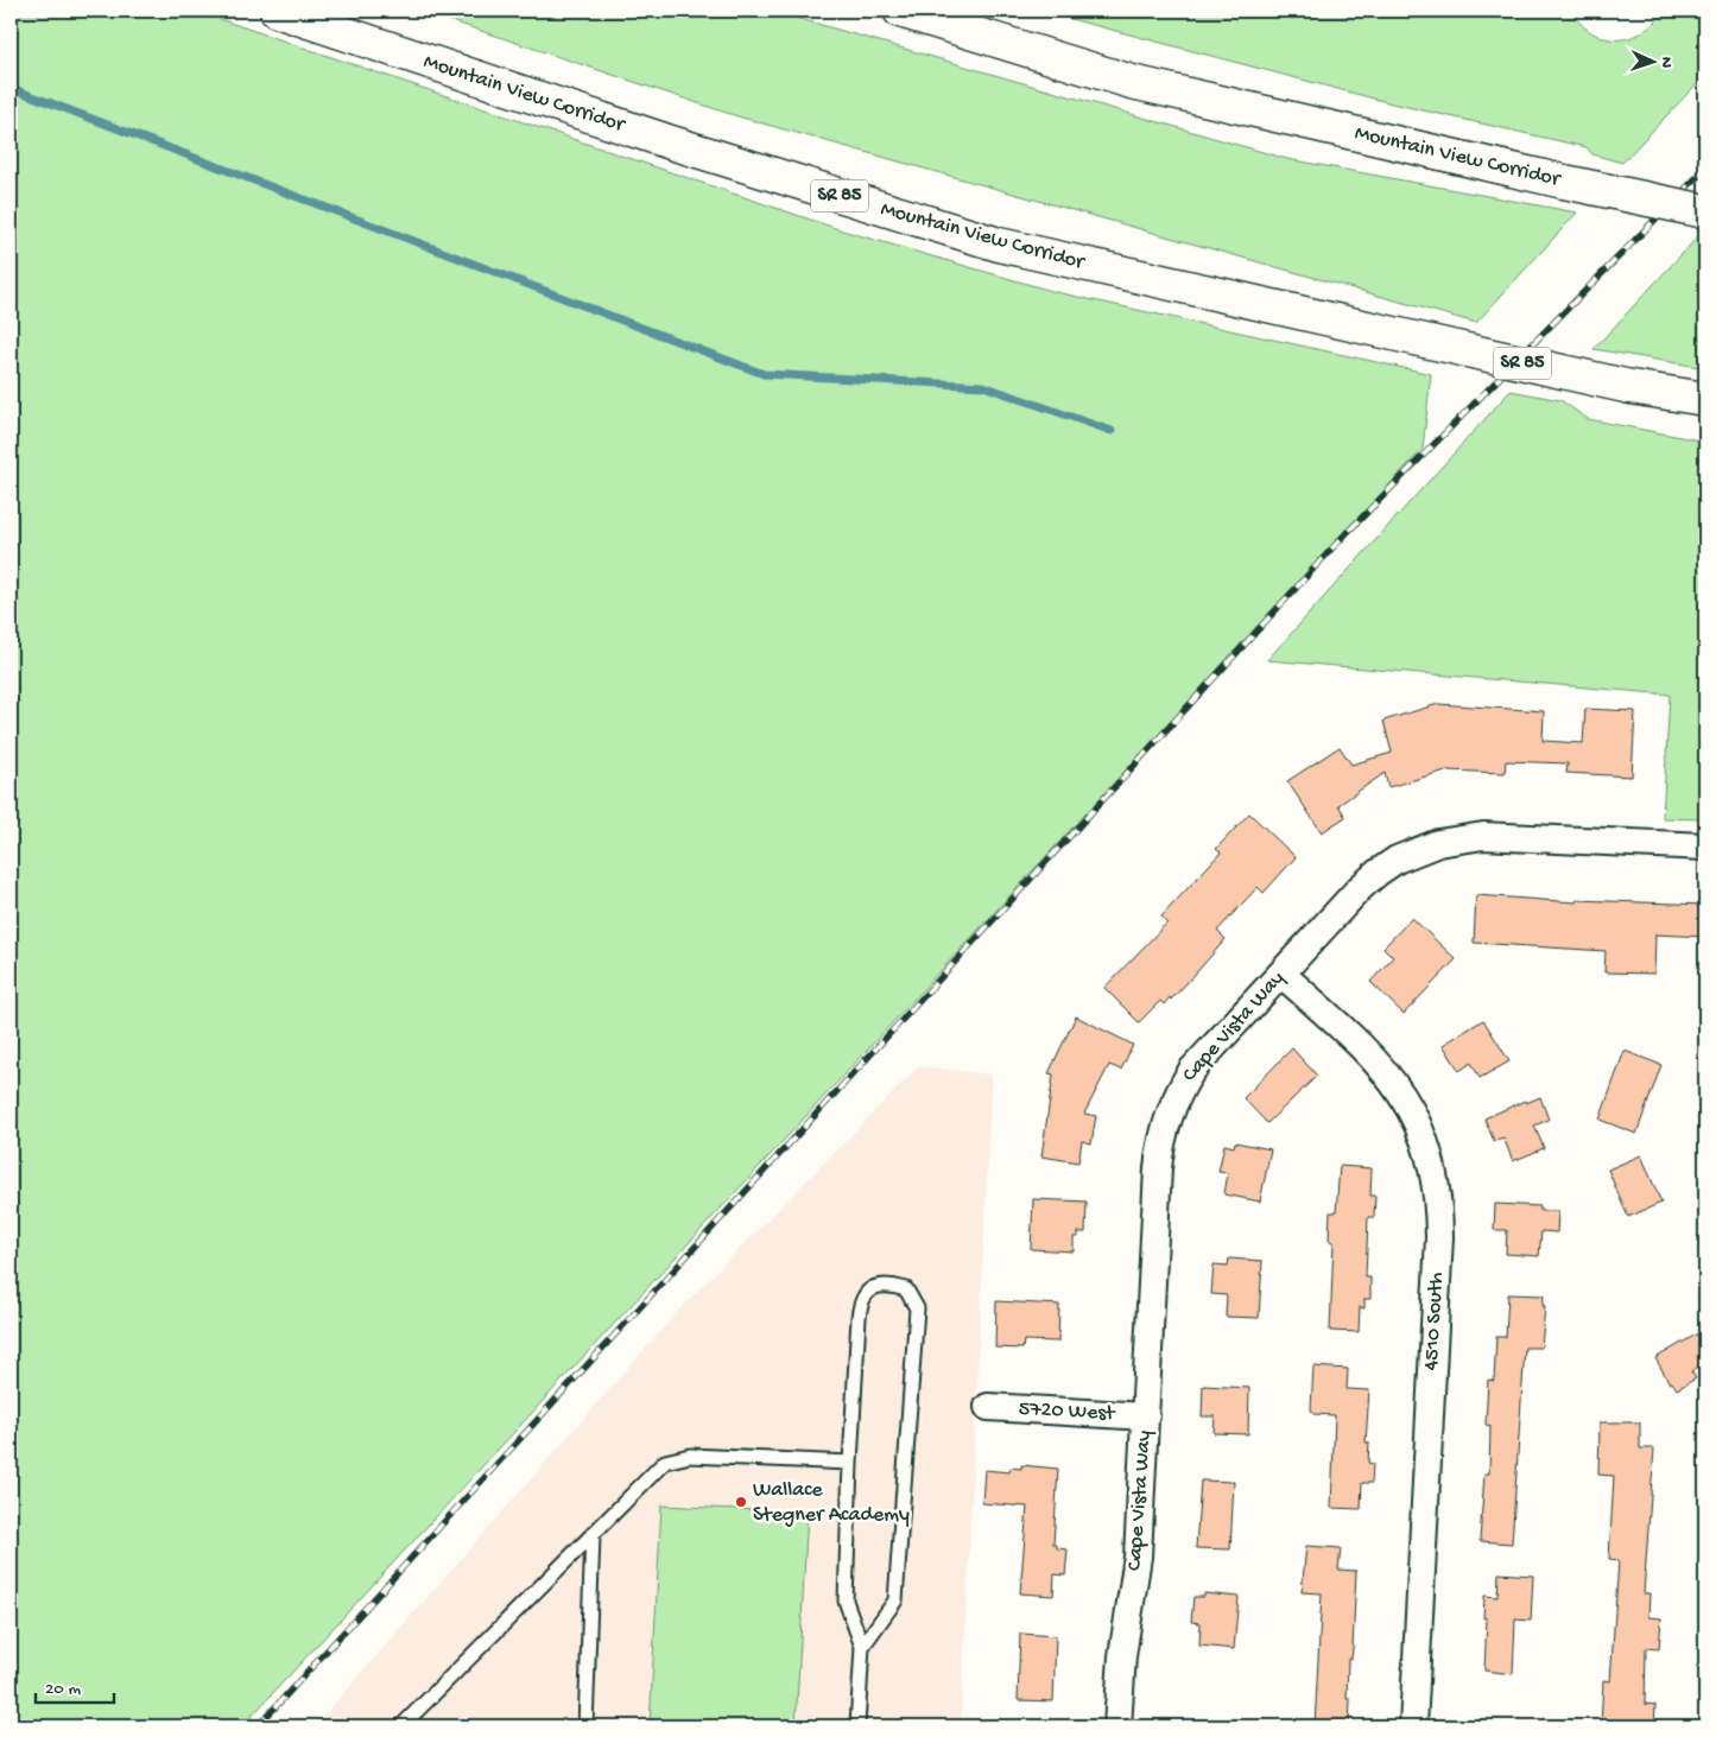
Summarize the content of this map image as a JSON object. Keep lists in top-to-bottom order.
{
  "streets": {
    "highway": ["Mountain View Corridor", "SR 85"],
    "street": ["Cape Vista Way", "4510 South", "5720 West"]
  },
  "crossings": [
    ["Cape Vista Way", "4510 South"],
    ["Cape Vista Way", "5720 West"]
  ],
  "places": ["Wallace Stegner Academy"],
  "scale_bar": "20 m",
  "north": "right"
}
